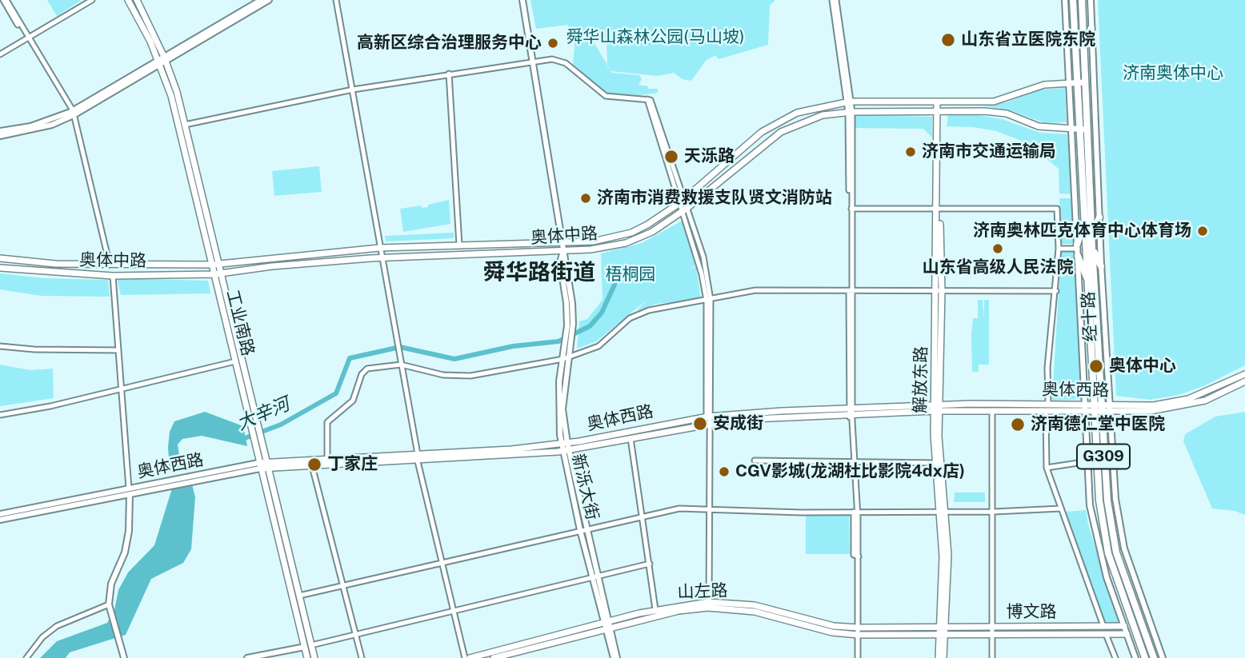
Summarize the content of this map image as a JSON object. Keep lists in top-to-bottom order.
{
  "streets": {
    "highway": ["经十路", "G309"],
    "main road": [
      "奥体中路",
      "工业南路",
      "解放东路",
      "奥体西路",
      "新泺大街",
      "山左路",
      "博文路"
    ]
  },
  "crossings": [
    ["奥体中路", "经十路"],
    ["奥体中路", "工业南路"],
    ["奥体中路", "解放东路"],
    ["奥体中路", "新泺大街"],
    ["经十路", "奥体西路"],
    ["经十路", "博文路"],
    ["工业南路", "奥体西路"],
    ["解放东路", "奥体西路"],
    ["解放东路", "山左路"],
    ["解放东路", "博文路"],
    ["奥体西路", "新泺大街"],
    ["新泺大街", "山左路"],
    ["山左路", "博文路"]
  ],
  "districts": ["舜华路街道"],
  "water": ["大辛河"],
  "parks": ["舜华山森林公园(马山坡)", "济南奥体中心", "梧桐园"],
  "places": [
    "山东省立医院东院",
    "高新区综合治理服务中心",
    "济南市交通运输局",
    "天泺路",
    "济南市消费救援支队贤文消防站",
    "济南奥林匹克体育中心体育场",
    "山东省高级人民法院",
    "奥体中心",
    "安成街",
    "济南德仁堂中医院",
    "丁家庄",
    "CGV影城(龙湖杜比影院4dx店)"
  ]
}
